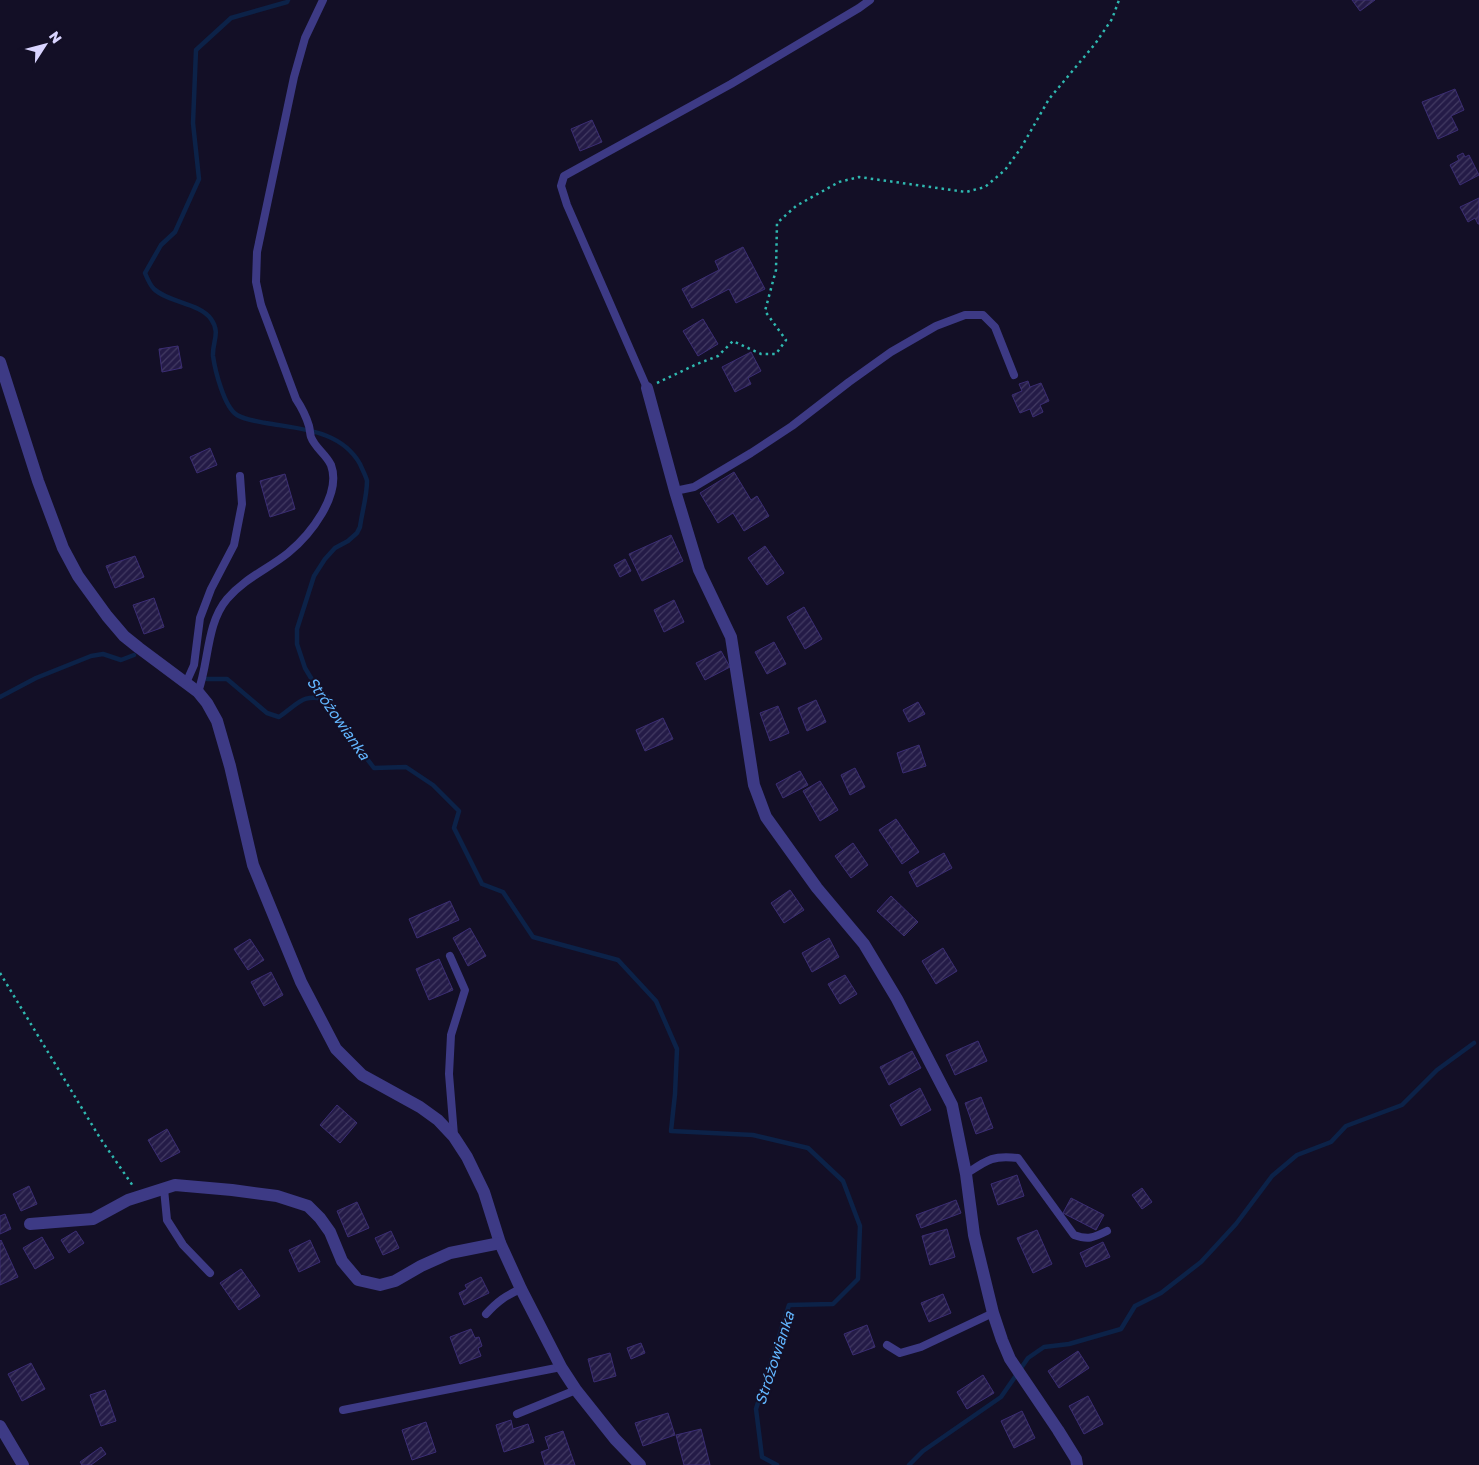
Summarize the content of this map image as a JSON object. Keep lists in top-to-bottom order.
{
  "water": ["Stróżowianka"],
  "north": "top right"
}
